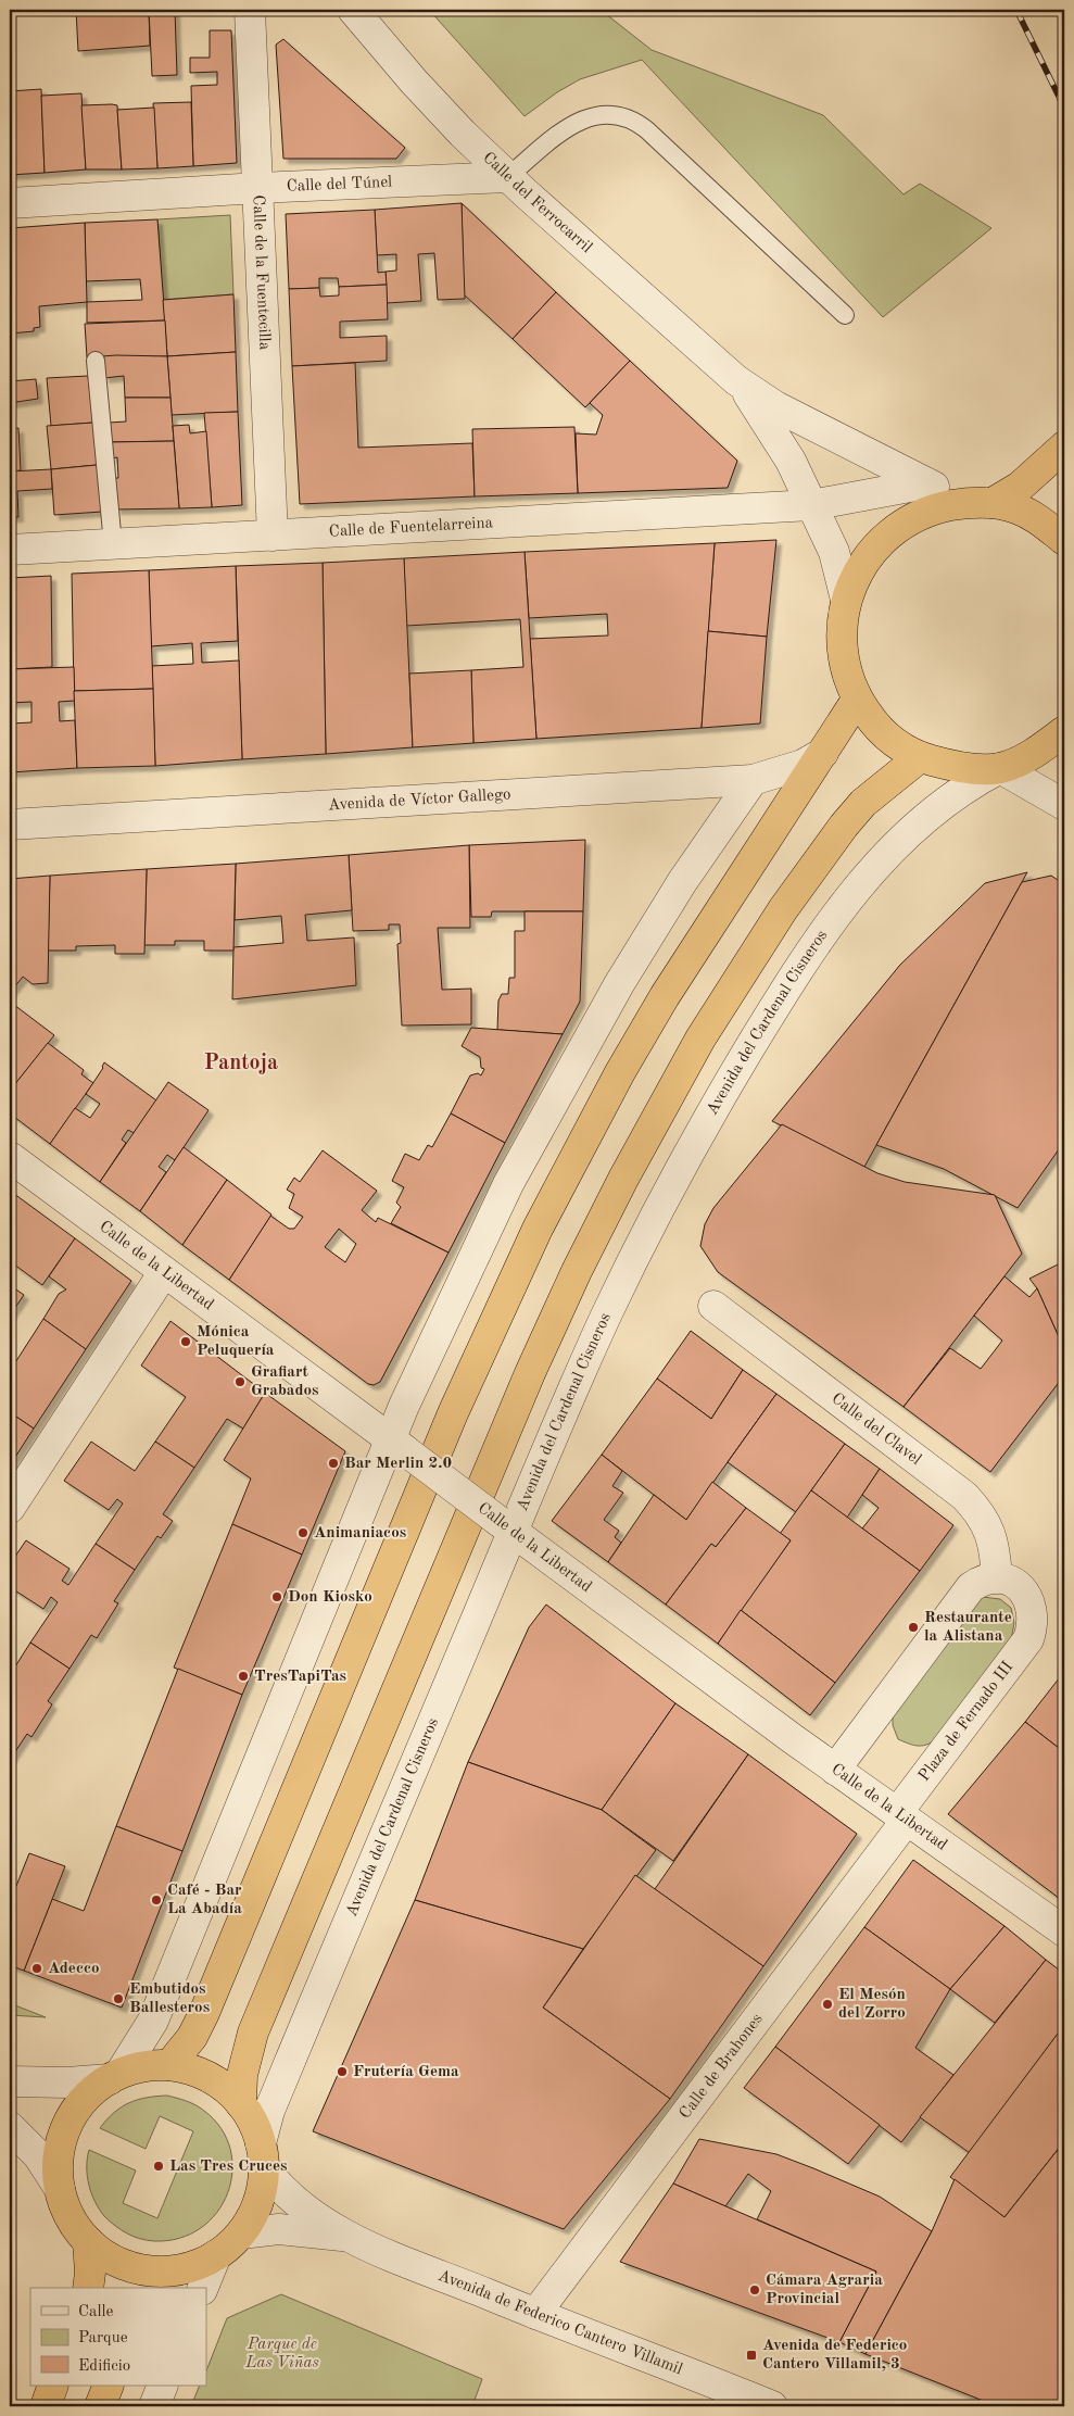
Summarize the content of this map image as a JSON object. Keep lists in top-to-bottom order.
{
  "streets": {
    "highway": ["Avenida del Cardenal Cisneros"],
    "street": [
      "Calle del Túnel",
      "Calle del Ferrocarril",
      "Calle de la Fuentecilla",
      "Calle de Fuentelarreina",
      "Avenida de Víctor Gallego",
      "Calle de la Libertad",
      "Calle del Clavel",
      "Plaza de Fernado III",
      "Calle de Brahones",
      "Avenida de Federico Cantero Villamil"
    ]
  },
  "crossings": [
    ["Calle del Túnel", "Calle del Ferrocarril"],
    ["Calle del Túnel", "Calle de la Fuentecilla"],
    ["Calle del Ferrocarril", "Calle de Fuentelarreina"],
    ["Calle de la Fuentecilla", "Calle de Fuentelarreina"],
    ["Avenida de Víctor Gallego", "Avenida del Cardenal Cisneros"],
    ["Avenida del Cardenal Cisneros", "Calle de la Libertad"],
    ["Avenida del Cardenal Cisneros", "Avenida de Federico Cantero Villamil"],
    ["Calle de la Libertad", "Plaza de Fernado III"],
    ["Calle de la Libertad", "Calle de Brahones"],
    ["Calle del Clavel", "Plaza de Fernado III"],
    ["Plaza de Fernado III", "Calle de Brahones"],
    ["Calle de Brahones", "Avenida de Federico Cantero Villamil"]
  ],
  "districts": ["Pantoja"],
  "parks": ["Parque de Las Viñas"],
  "places": {
    "other": [
      "Mónica Peluquería",
      "Grafiart Grabados",
      "Bar Merlin 2.0",
      "Animaniacos",
      "Don Kiosko",
      "Restaurante la Alistana",
      "TresTapiTas",
      "Café - Bar La Abadía",
      "Adecco",
      "Embutidos Ballesteros",
      "El Mesón del Zorro",
      "Frutería Gema",
      "Las Tres Cruces",
      "Cámara Agraria Provincial"
    ],
    "transit": ["Avenida de Federico Cantero Villamil, 3"]
  },
  "legend": ["Calle", "Parque", "Edificio"]
}
